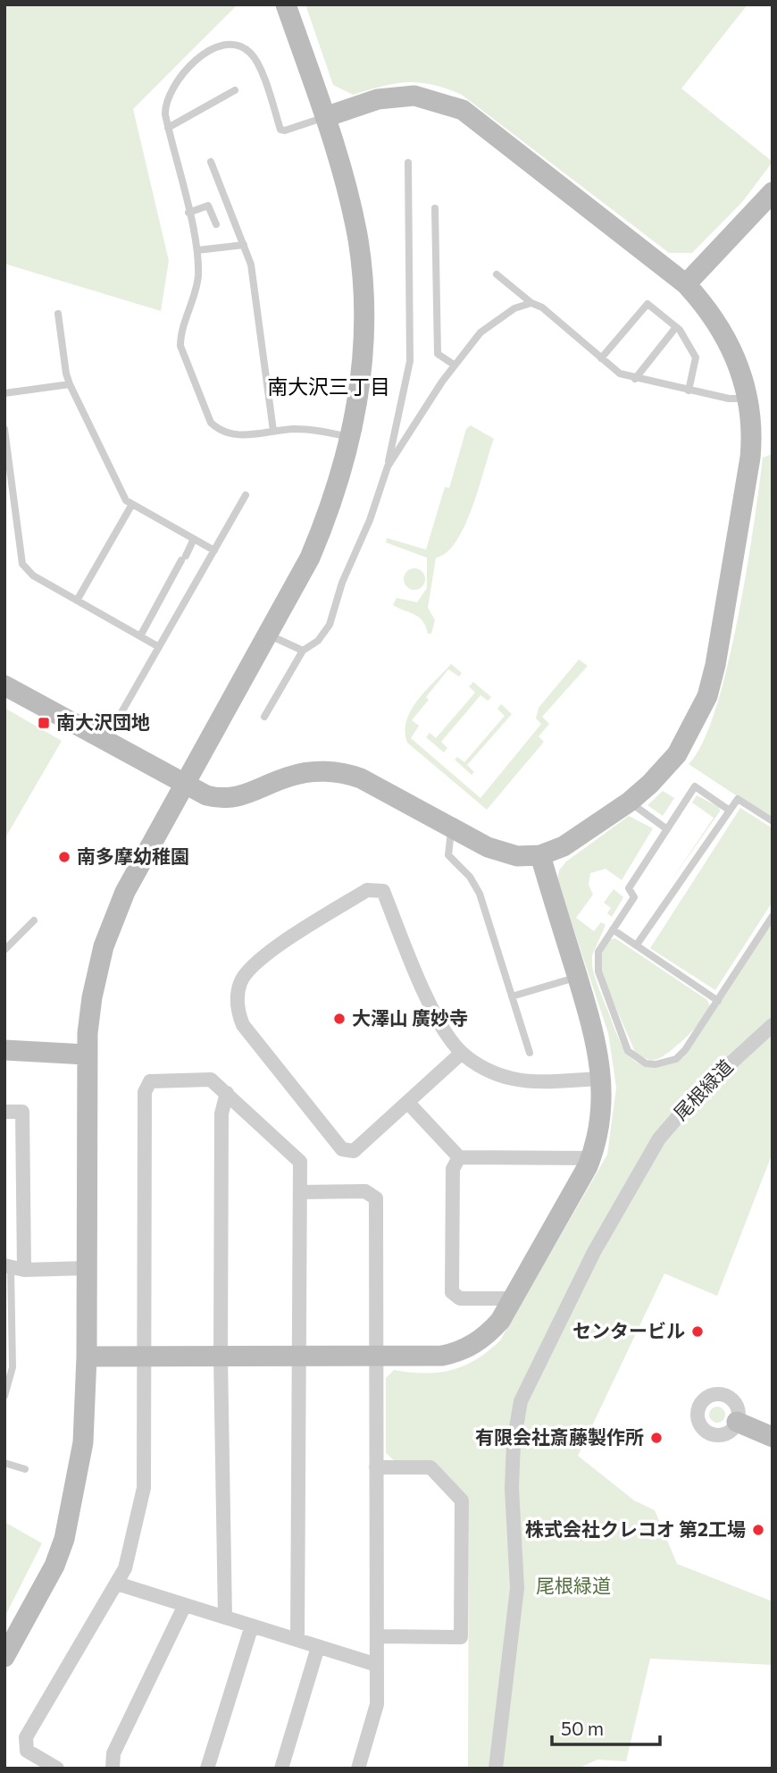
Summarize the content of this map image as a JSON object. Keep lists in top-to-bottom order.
{
  "streets": {
    "street": ["尾根緑道"]
  },
  "districts": ["南大沢三丁目"],
  "parks": ["尾根緑道"],
  "places": {
    "transit": ["南大沢団地"],
    "other": [
      "南多摩幼稚園",
      "大澤山 廣妙寺",
      "センタービル",
      "有限会社斎藤製作所",
      "株式会社クレコオ 第2工場"
    ]
  },
  "scale_bar": "50 m"
}
